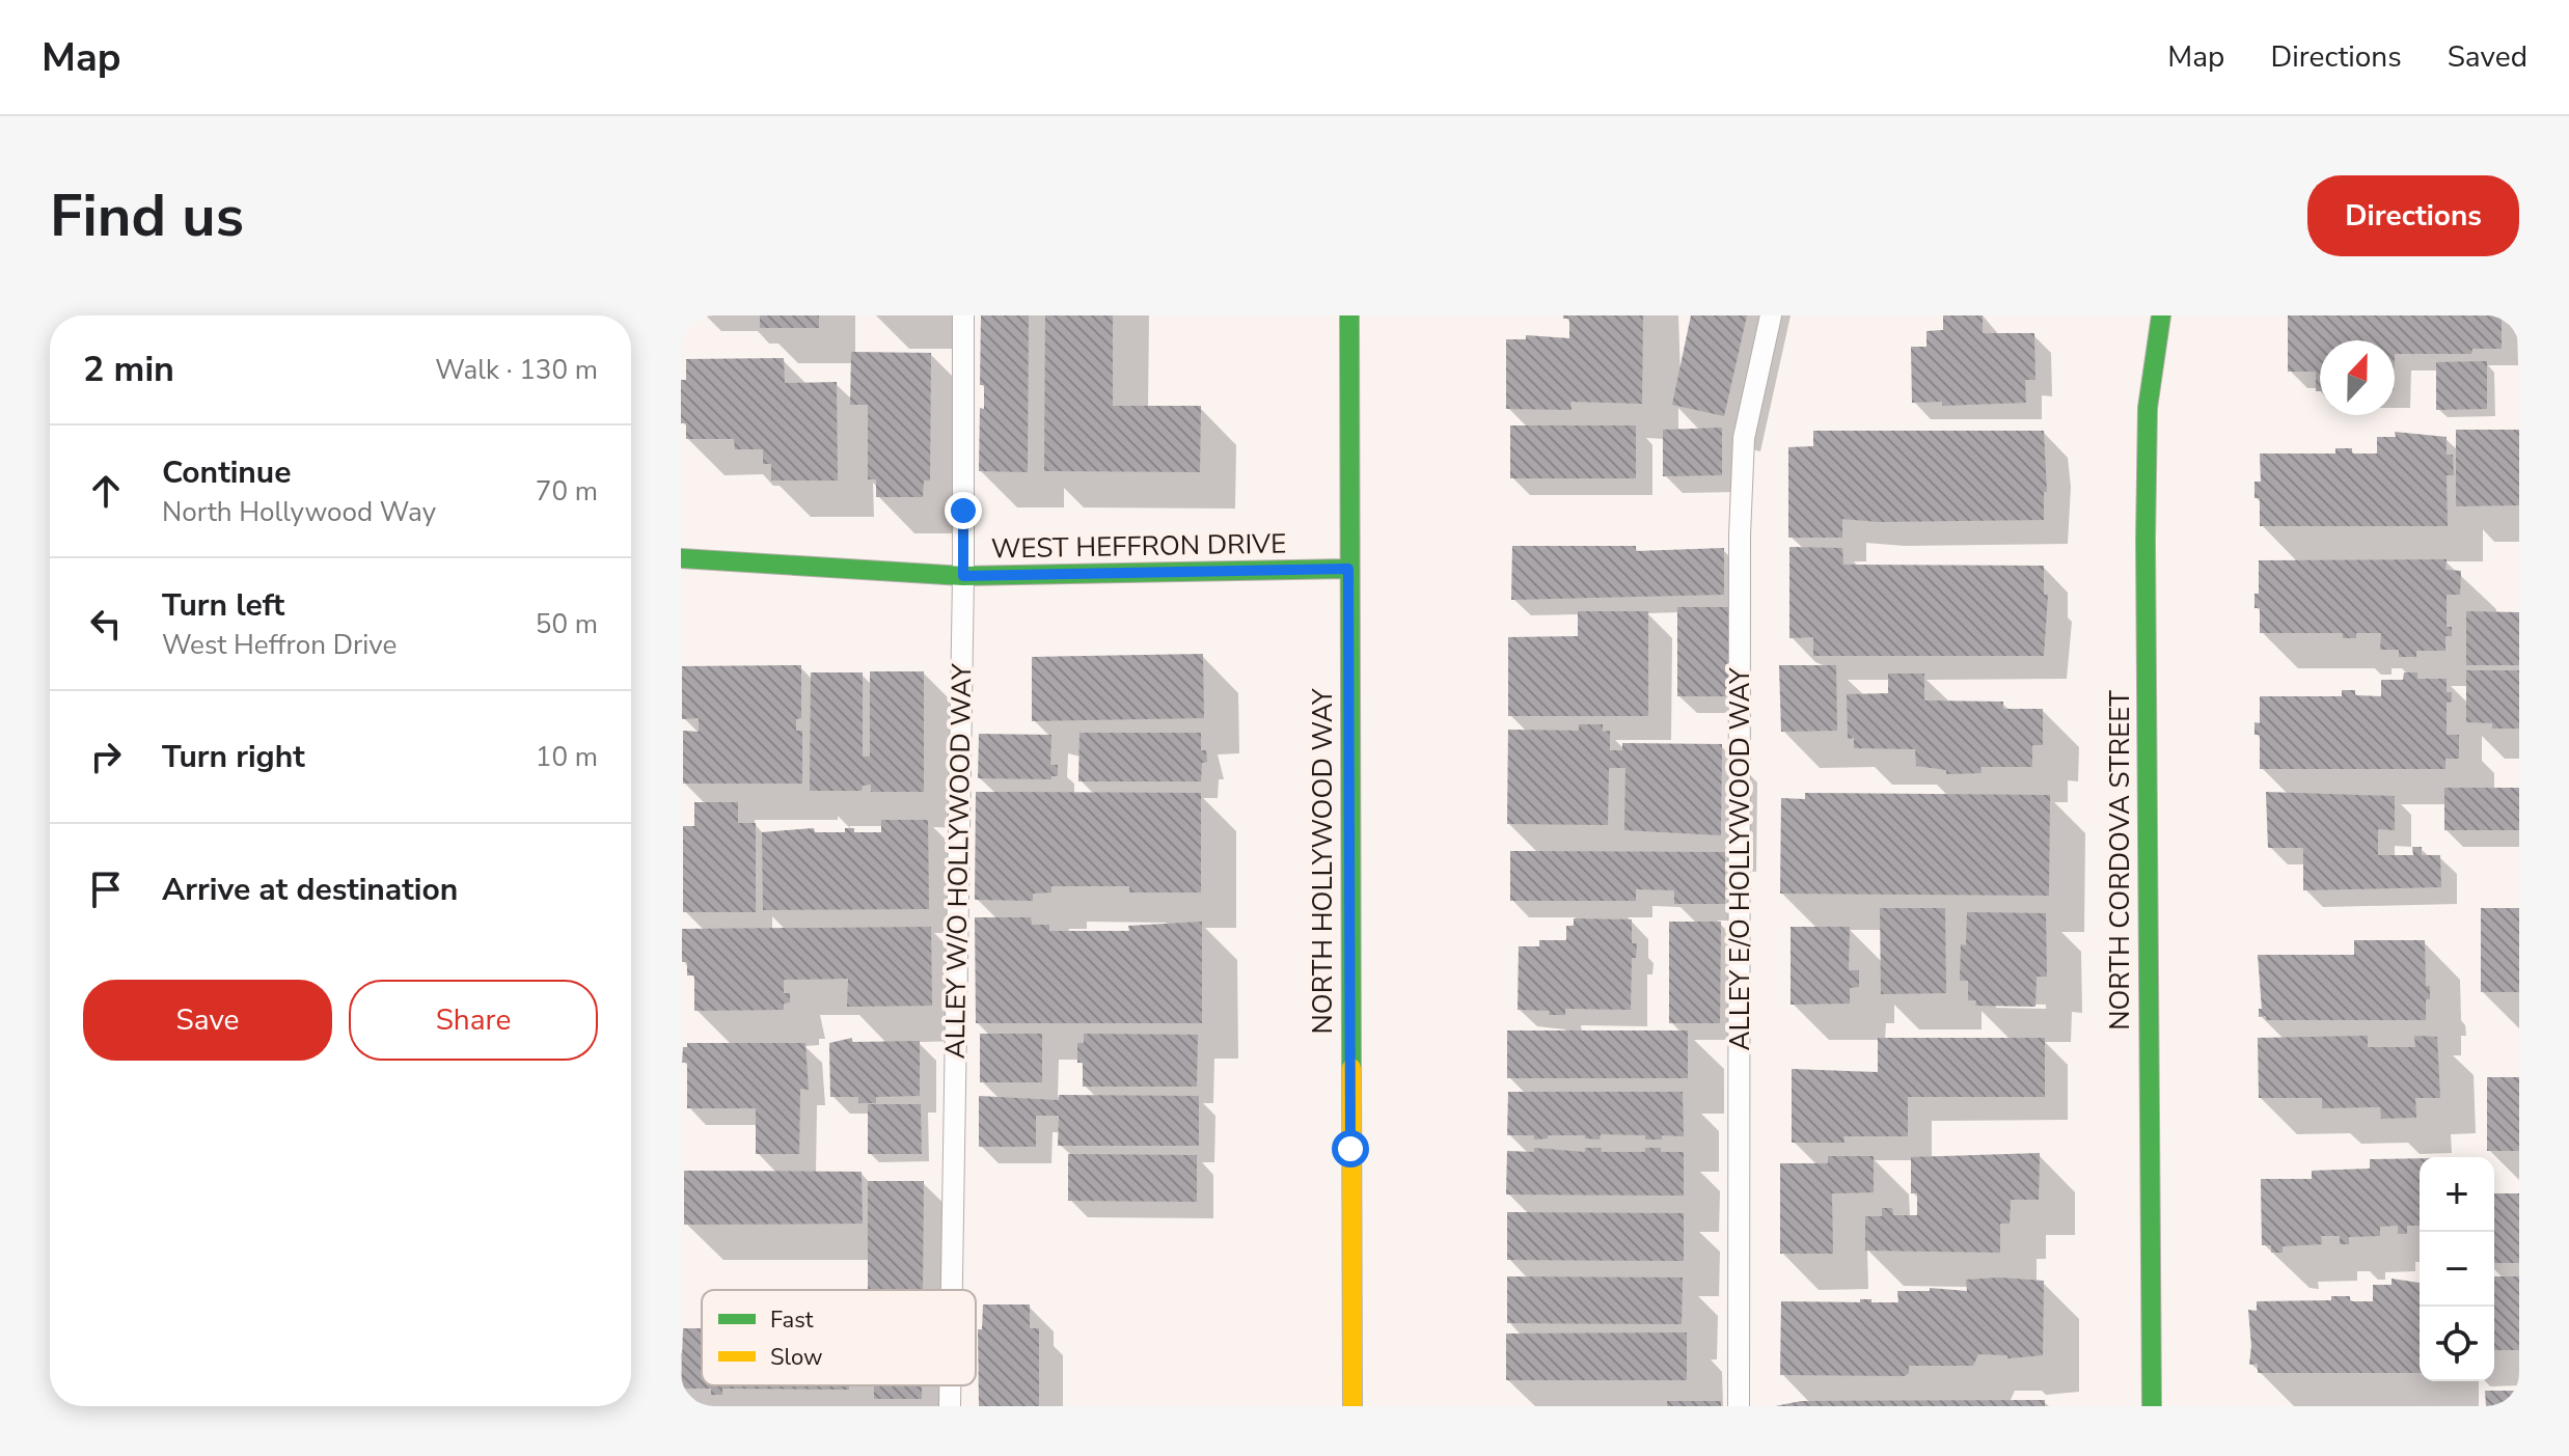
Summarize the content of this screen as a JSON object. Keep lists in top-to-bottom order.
{
  "streets": {
    "street": ["WEST HEFFRON DRIVE", "NORTH CORDOVA STREET", "NORTH HOLLYWOOD WAY"],
    "lane": ["ALLEY E/O HOLLYWOOD WAY", "ALLEY W/O HOLLYWOOD WAY"]
  },
  "crossings": [
    ["WEST HEFFRON DRIVE", "ALLEY W/O HOLLYWOOD WAY"],
    ["WEST HEFFRON DRIVE", "NORTH HOLLYWOOD WAY"]
  ],
  "legend": ["Fast", "Slow"],
  "north": "top",
  "page": {
    "header": "Map",
    "nav": ["Map", "Directions", "Saved"],
    "buttons": [
      "Directions",
      ["Save", "Share"]
    ],
    "title": "Find us",
    "heading": ["2 min", "Walk · 130 m"],
    "list": [
      ["Continue", "North Hollywood Way", "70 m"],
      ["Turn left", "West Heffron Drive", "50 m"],
      ["Turn right", "10 m"],
      "Arrive at destination"
    ],
    "map_buttons": ["+", "−"]
  }
}
